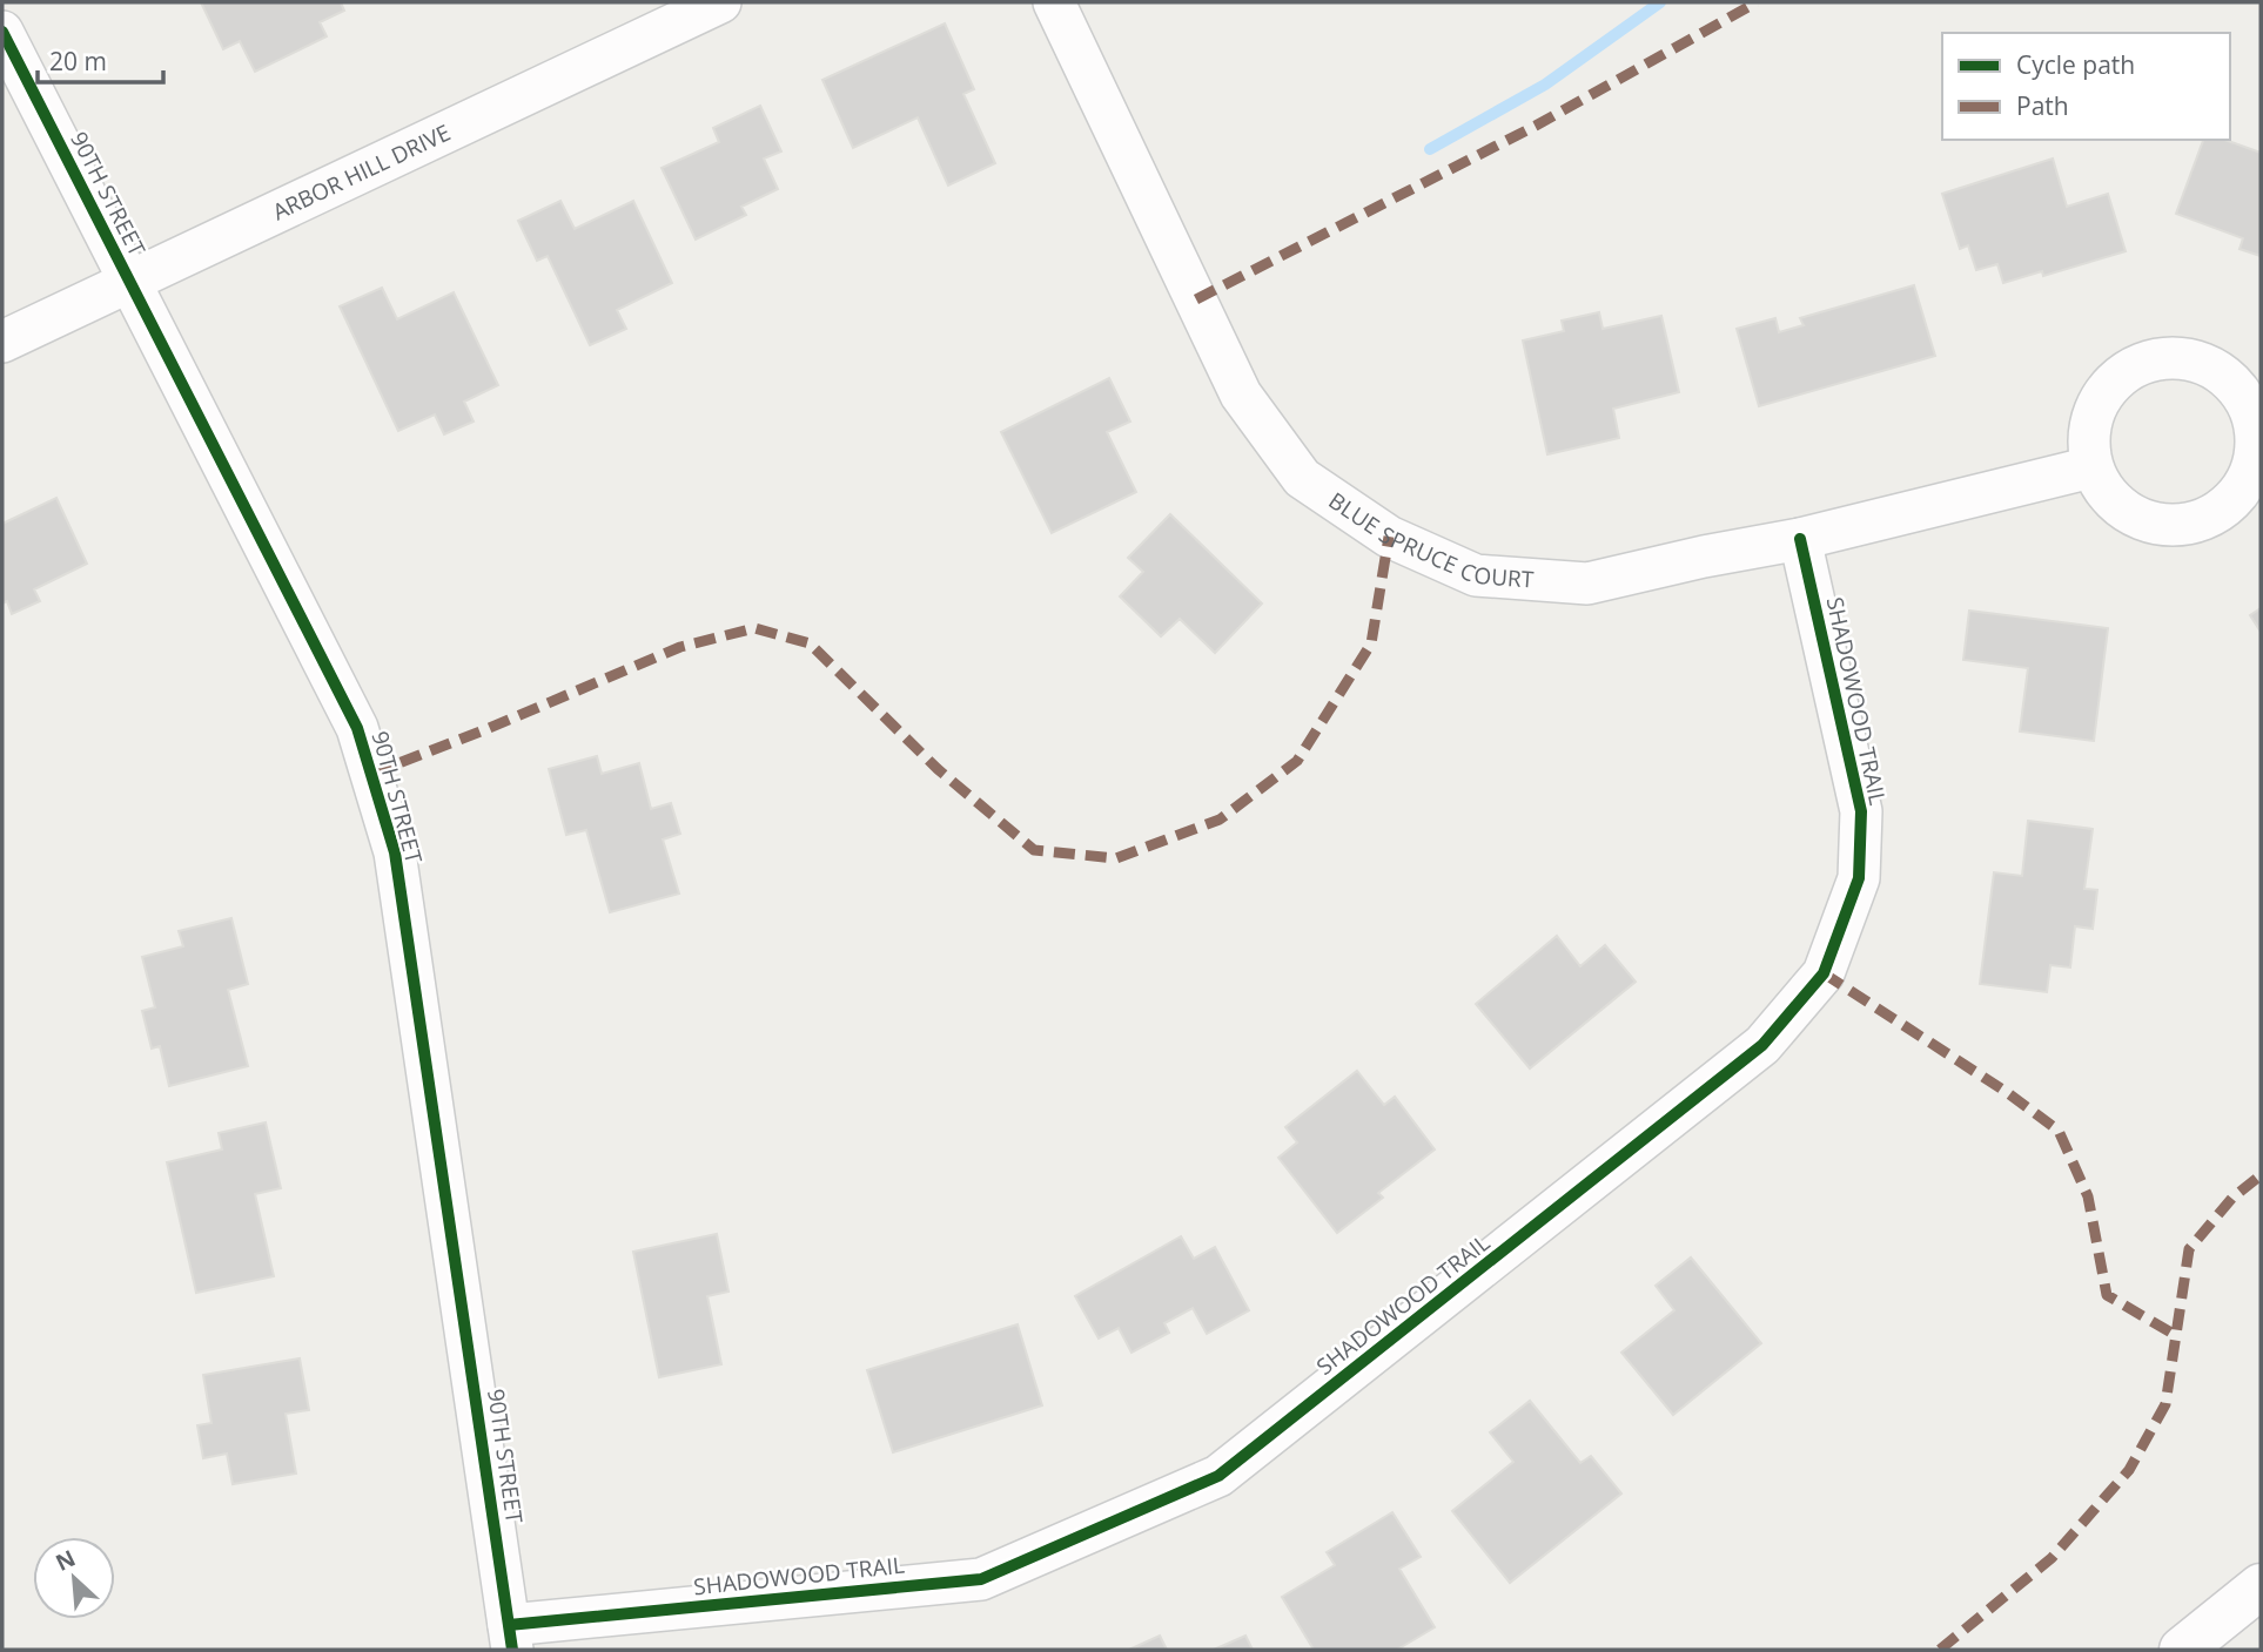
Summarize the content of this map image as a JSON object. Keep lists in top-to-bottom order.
{
  "streets": {
    "street": [
      "ARBOR HILL DRIVE",
      "90TH STREET",
      "BLUE SPRUCE COURT",
      "SHADOWOOD TRAIL"
    ]
  },
  "crossings": [
    ["ARBOR HILL DRIVE", "90TH STREET"],
    ["90TH STREET", "SHADOWOOD TRAIL"],
    ["BLUE SPRUCE COURT", "SHADOWOOD TRAIL"]
  ],
  "legend": ["Cycle path", "Path"],
  "scale_bar": "20 m",
  "north": "top left"
}
